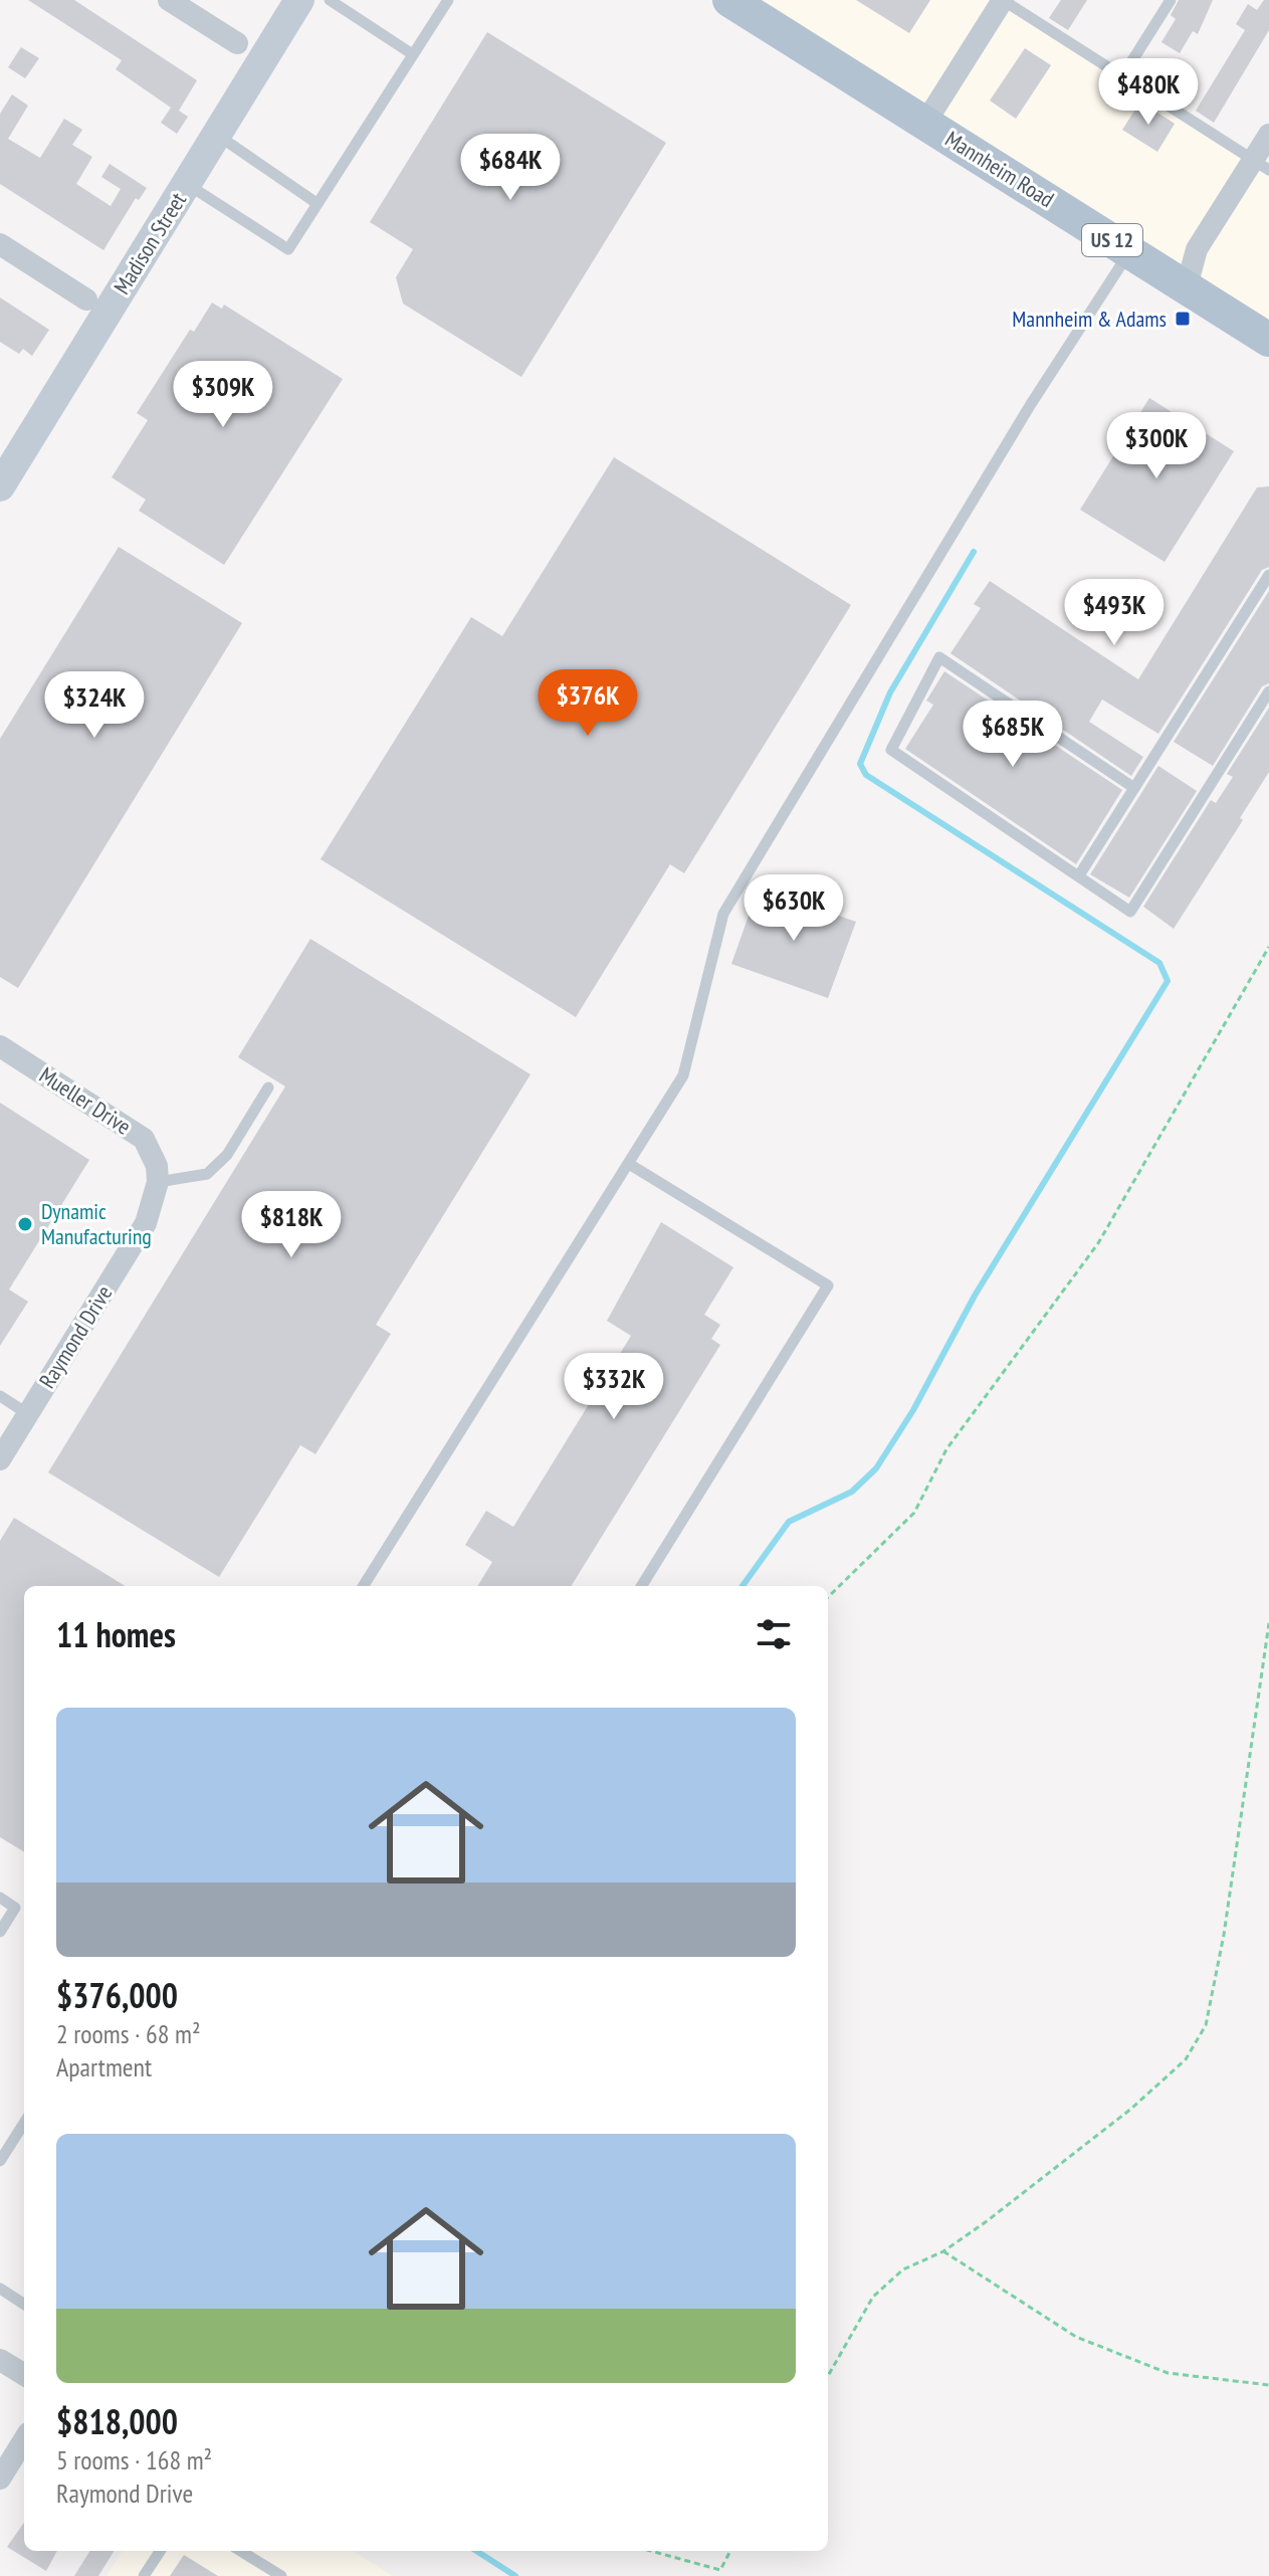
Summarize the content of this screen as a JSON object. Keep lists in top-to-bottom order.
{
  "streets": {
    "main road": ["Mannheim Road", "US 12"],
    "street": ["Madison Street", "Mueller Drive", "Raymond Drive"]
  },
  "crossings": [
    ["Mueller Drive", "Raymond Drive"]
  ],
  "places": {
    "transit": ["Mannheim & Adams"],
    "other": ["Dynamic Manufacturing"]
  },
  "page": {
    "price": [
      "$480K",
      "$684K",
      "$309K",
      "$300K",
      "$493K",
      "$376K",
      "$324K",
      "$685K",
      "$630K",
      "$818K",
      "$332K"
    ],
    "heading": "11 homes",
    "list": [
      {
        "name": "$376,000",
        "note": "2 rooms · 68 m² · Apartment"
      },
      {
        "name": "$818,000",
        "note": "5 rooms · 168 m² · Raymond Drive"
      }
    ]
  }
}
